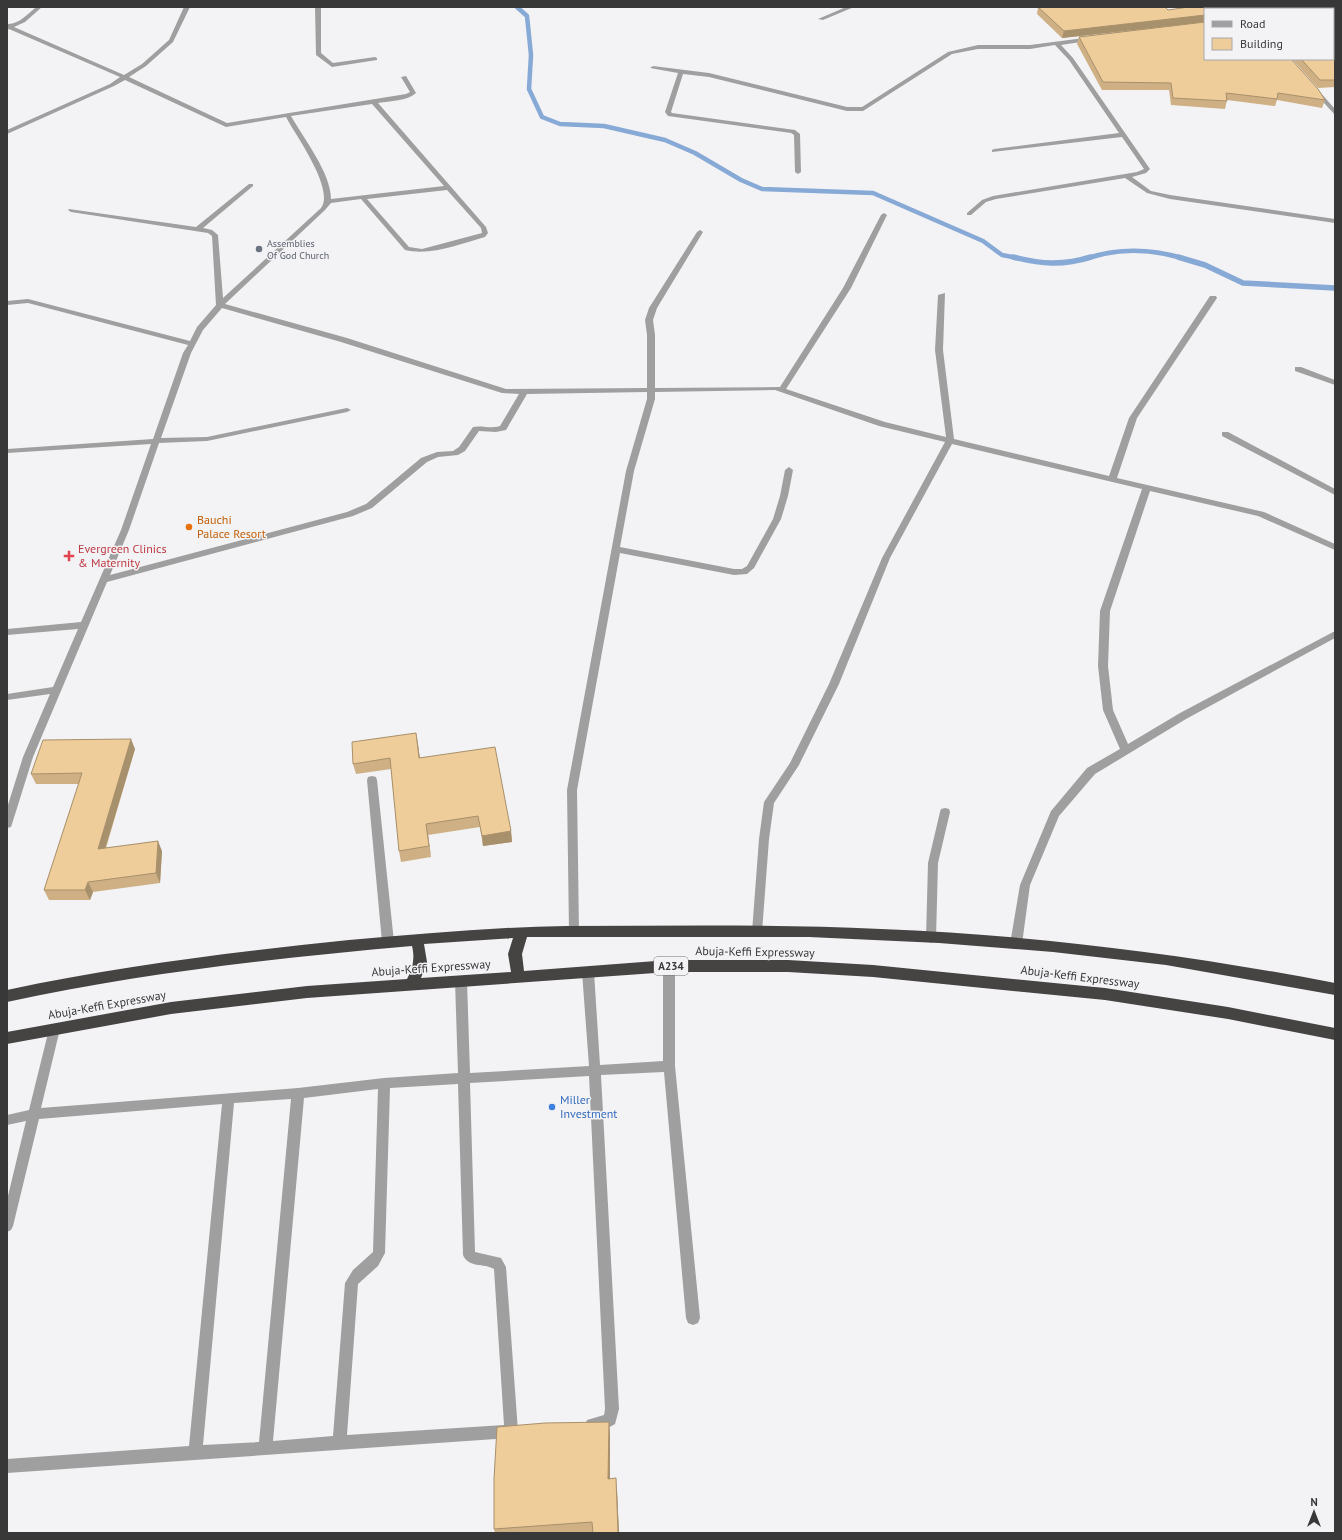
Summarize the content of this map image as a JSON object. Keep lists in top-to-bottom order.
{
  "streets": {
    "highway": ["Abuja-Keffi Expressway", "A234"]
  },
  "places": {
    "other": ["Assemblies Of God Church", "Bauchi Palace Resort", "Miller Investment"],
    "health": ["Evergreen Clinics & Maternity"]
  },
  "legend": ["Road", "Building"],
  "north": "top"
}
